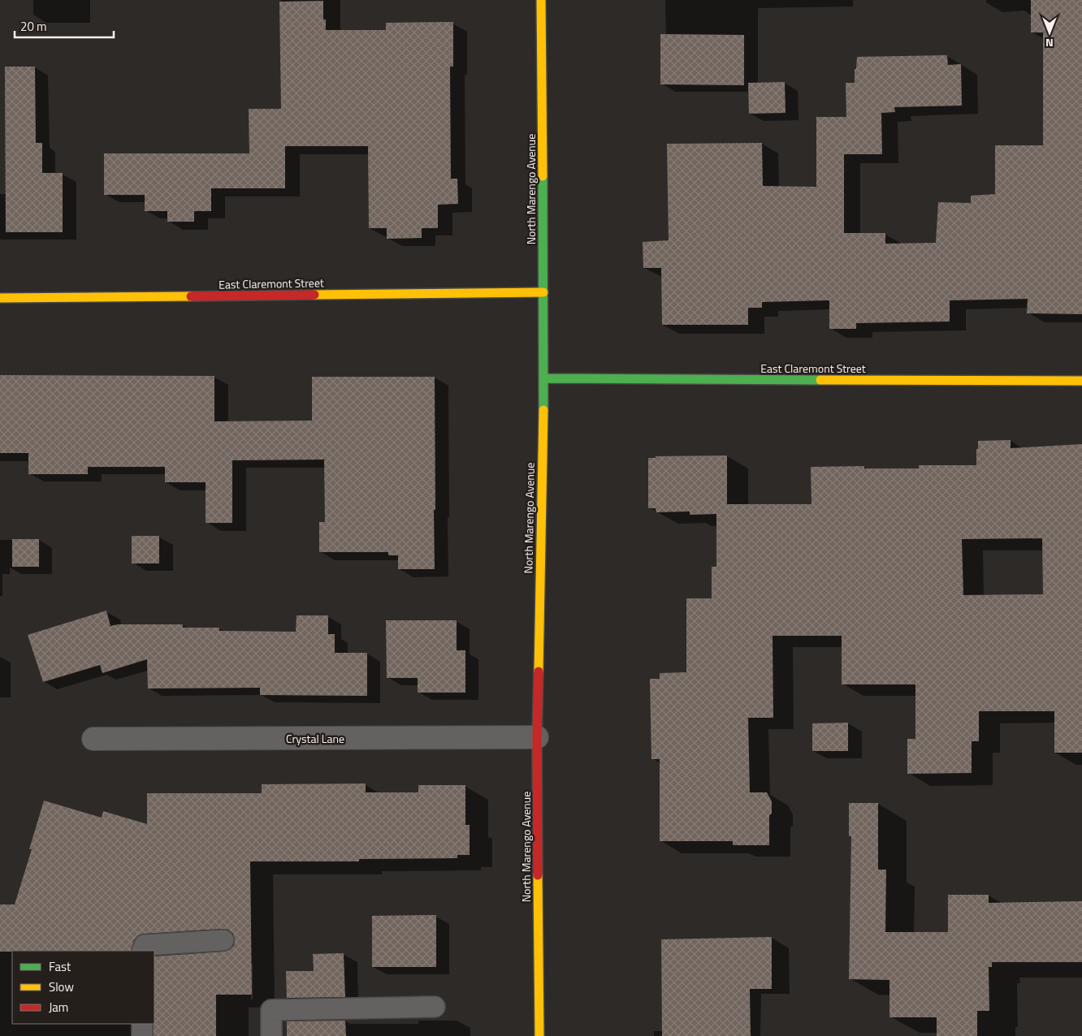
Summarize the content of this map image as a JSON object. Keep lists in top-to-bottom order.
{
  "streets": {
    "street": ["North Marengo Avenue", "East Claremont Street", "Crystal Lane"]
  },
  "crossings": [
    ["North Marengo Avenue", "East Claremont Street"],
    ["North Marengo Avenue", "Crystal Lane"]
  ],
  "legend": ["Fast", "Slow", "Jam"],
  "scale_bar": "20 m",
  "north": "bottom"
}
